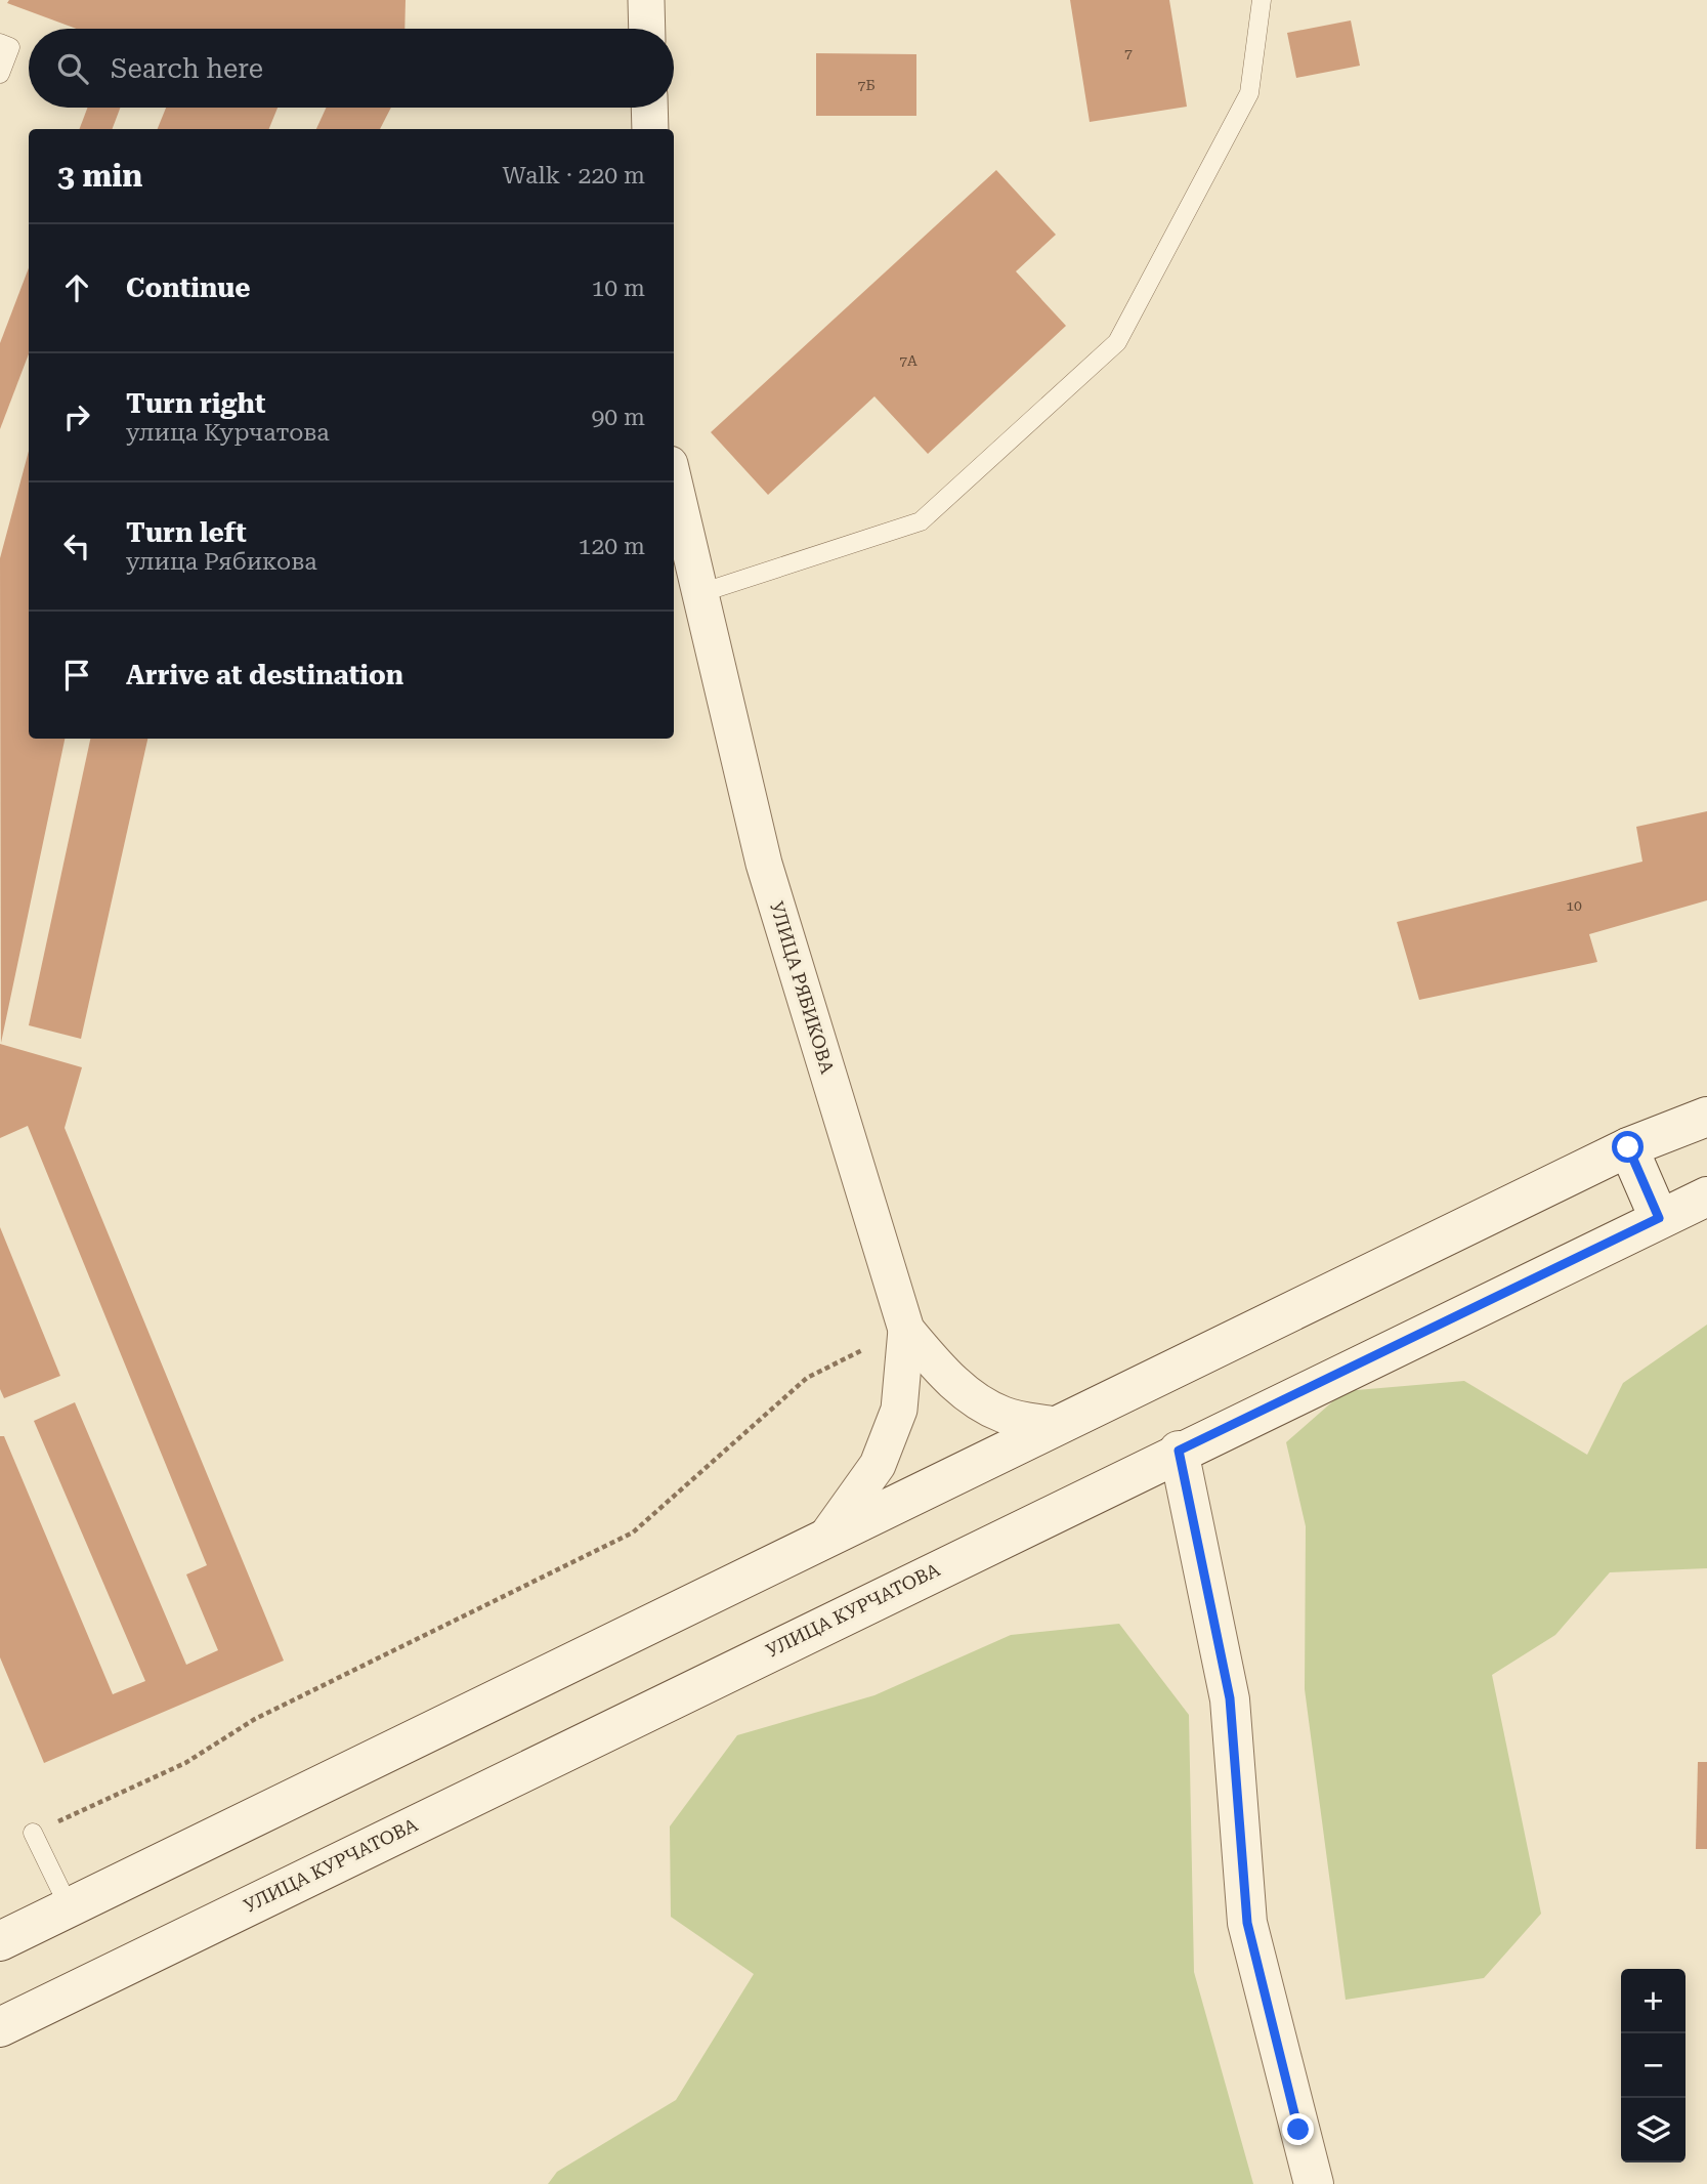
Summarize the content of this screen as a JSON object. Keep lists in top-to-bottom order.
{
  "streets": {
    "main road": ["УЛИЦА КУРЧАТОВА"],
    "street": ["УЛИЦА РЯБИКОВА"]
  },
  "house_numbers": [
    "7",
    "7Б",
    "7А",
    "10"
  ],
  "page": {
    "search": "Search here",
    "heading": ["3 min", "Walk · 220 m"],
    "list": [
      ["Continue", "10 m"],
      ["Turn right", "улица Курчатова", "90 m"],
      ["Turn left", "улица Рябикова", "120 m"],
      "Arrive at destination"
    ],
    "map_buttons": ["+", "−"]
  }
}
